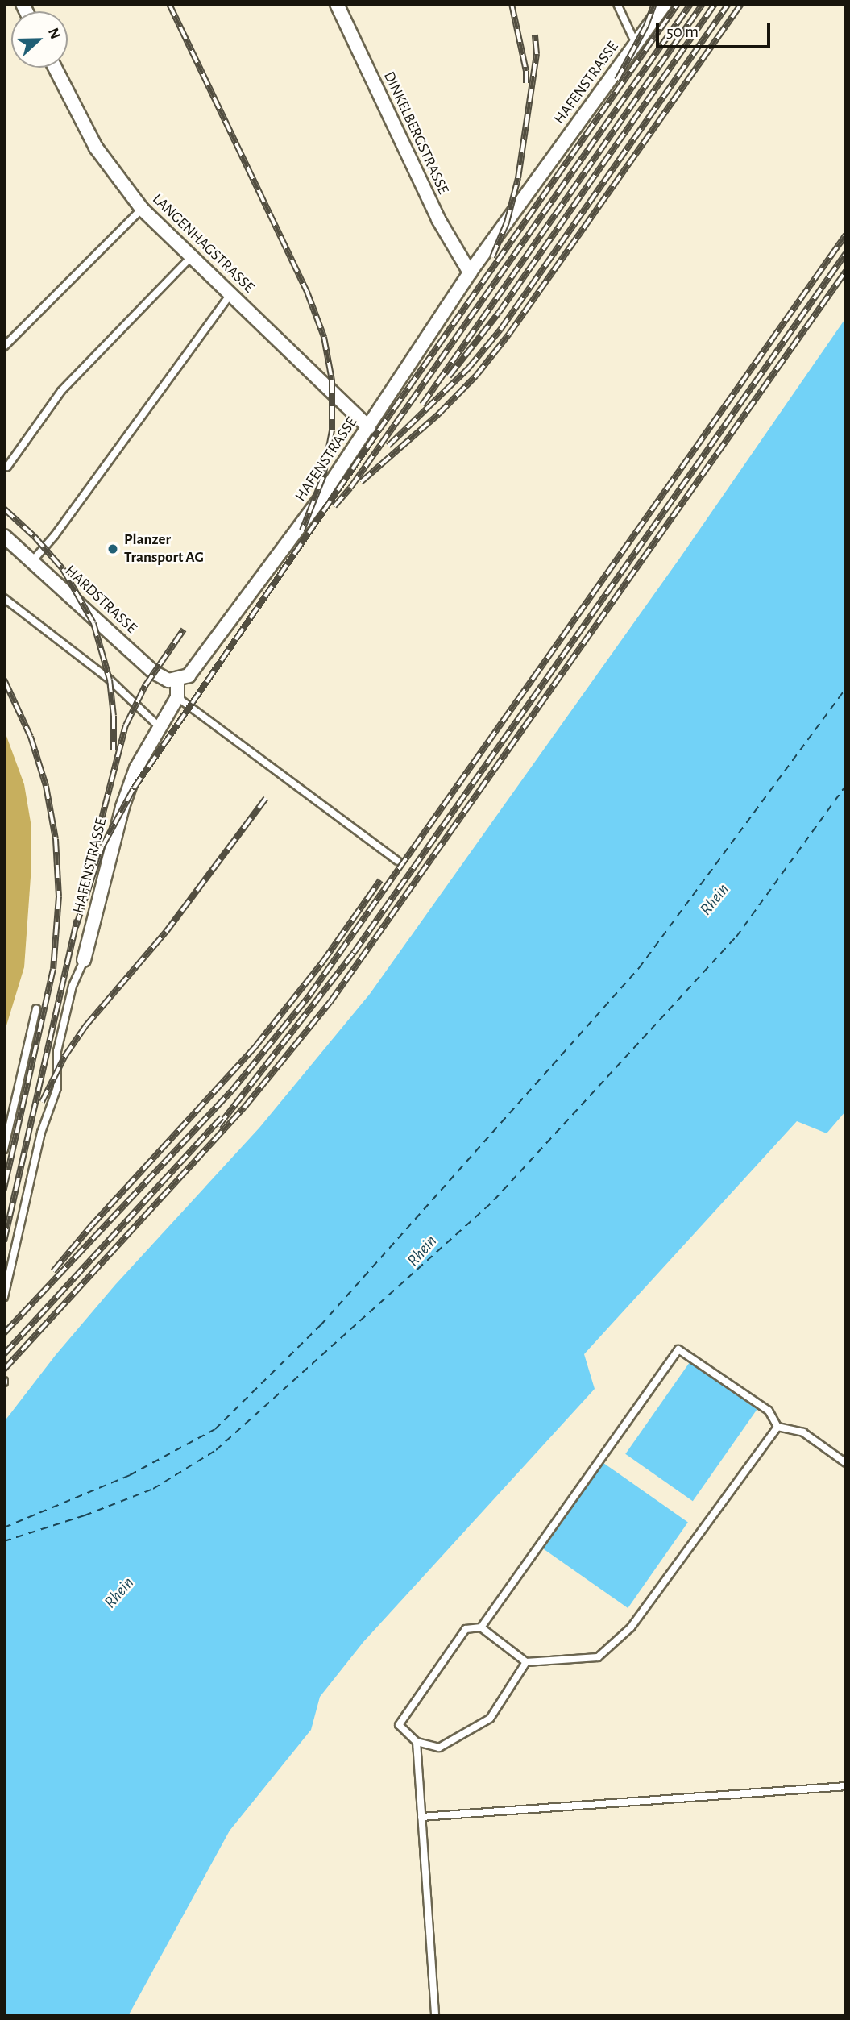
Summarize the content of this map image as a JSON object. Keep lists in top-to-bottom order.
{
  "streets": {
    "street": [
      "HAFENSTRASSE",
      "DINKELBERGSTRASSE",
      "LANGENHAGSTRASSE",
      "HARDSTRASSE"
    ]
  },
  "crossings": [
    ["HAFENSTRASSE", "DINKELBERGSTRASSE"],
    ["HAFENSTRASSE", "LANGENHAGSTRASSE"],
    ["HAFENSTRASSE", "HARDSTRASSE"]
  ],
  "water": ["Rhein"],
  "places": ["Planzer Transport AG"],
  "scale_bar": "50 m",
  "north": "right"
}
